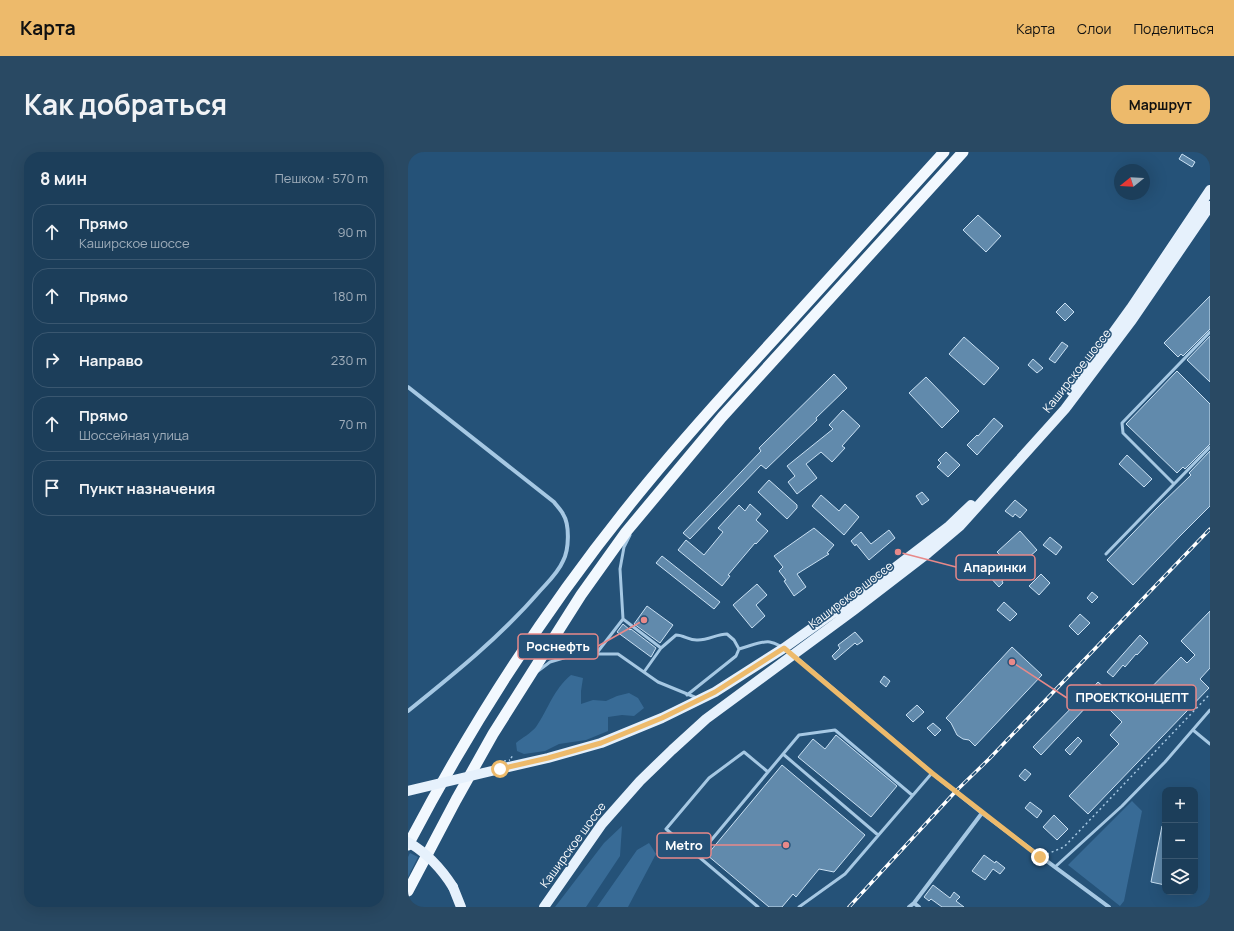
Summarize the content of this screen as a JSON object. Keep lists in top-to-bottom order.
{
  "streets": {
    "main road": ["Каширское шоссе"]
  },
  "places": [
    "Апаринки",
    "Роснефть",
    "ПРОЕКТКОНЦЕПТ",
    "Metro"
  ],
  "north": "left",
  "page": {
    "header": "Карта",
    "nav": ["Карта", "Слои", "Поделиться"],
    "title": "Как добраться",
    "buttons": "Маршрут",
    "heading": ["8 мин", "Пешком · 570 m"],
    "list": [
      ["Прямо", "Каширское шоссе", "90 m"],
      ["Прямо", "180 m"],
      ["Направо", "230 m"],
      ["Прямо", "Шоссейная улица", "70 m"],
      "Пункт назначения"
    ],
    "map_buttons": ["+", "−"]
  }
}
